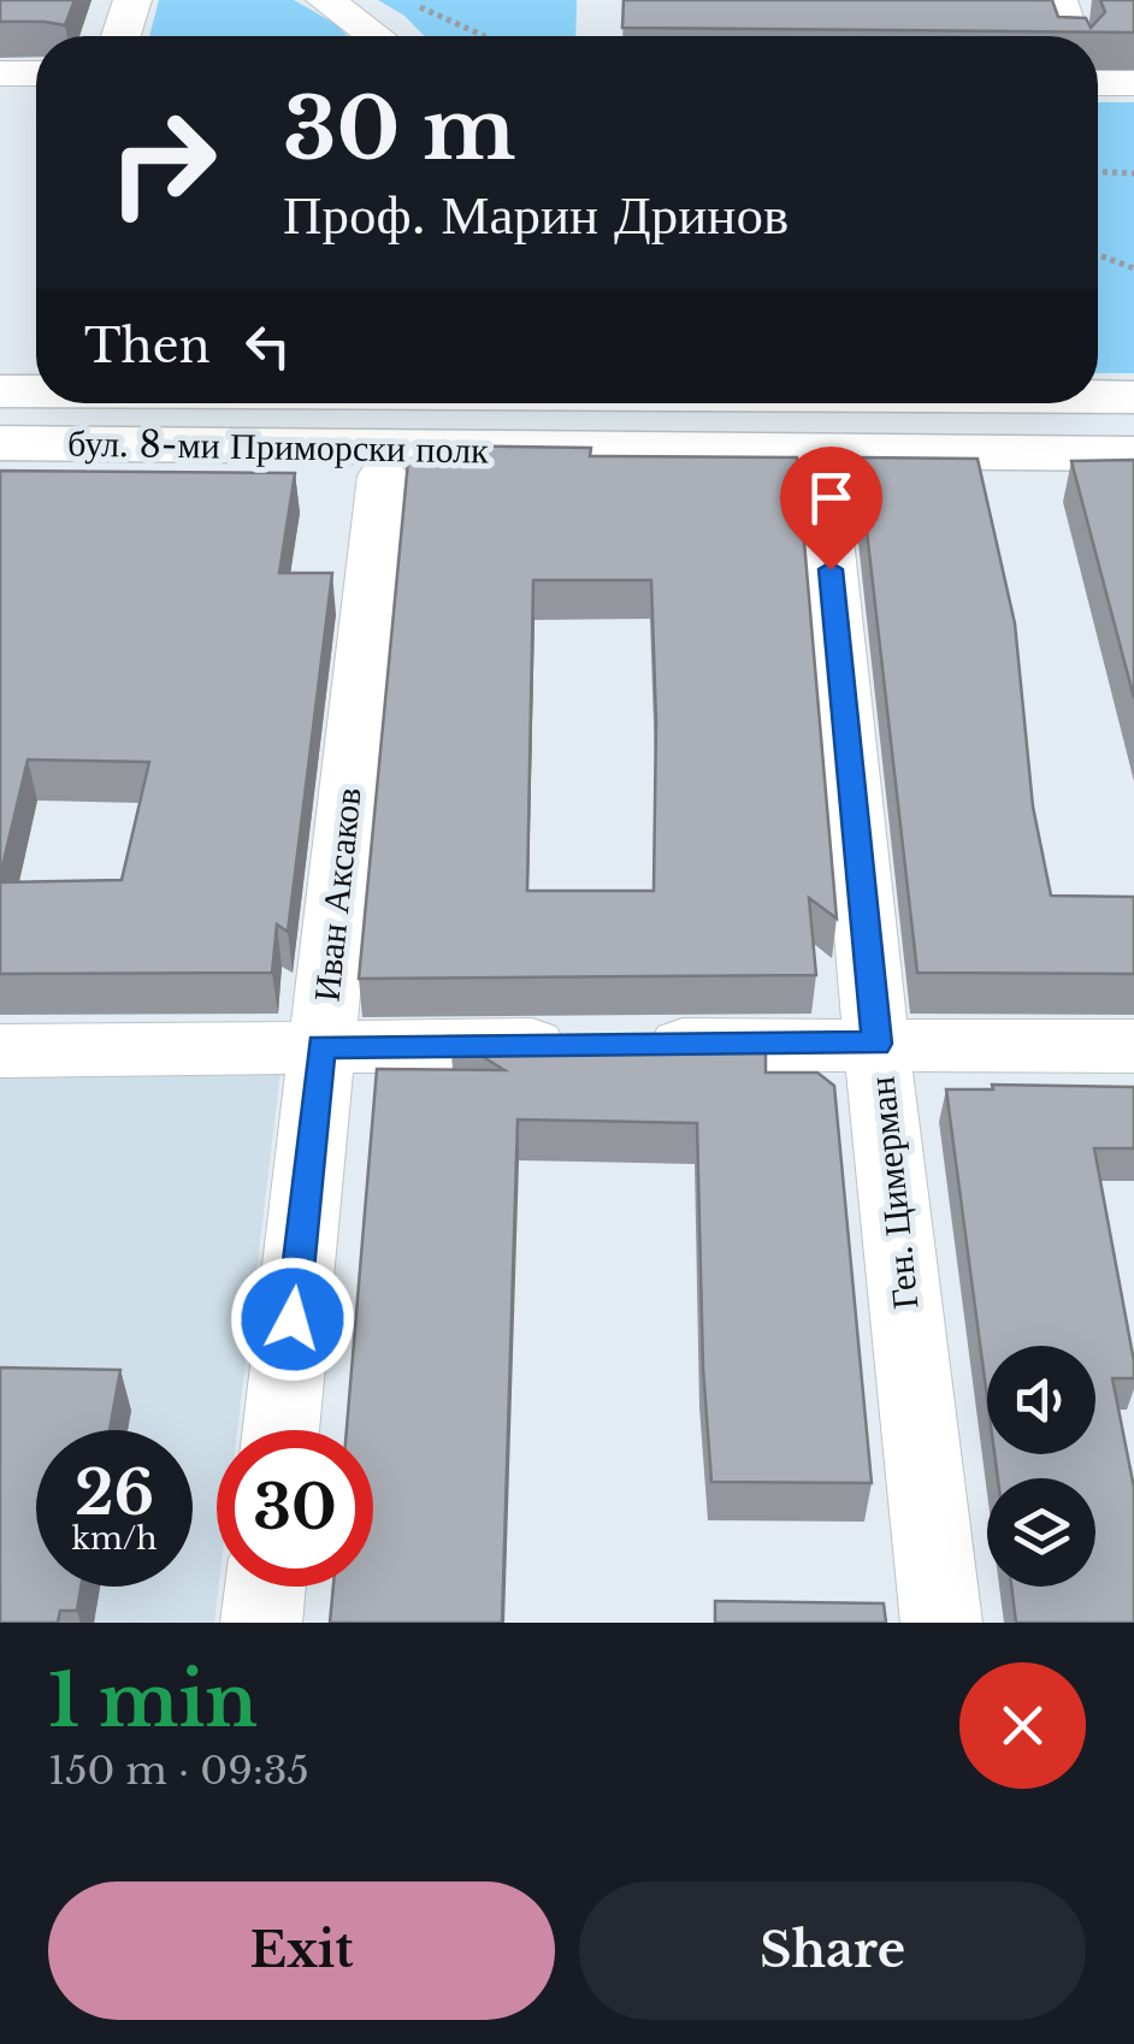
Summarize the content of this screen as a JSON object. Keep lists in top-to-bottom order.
{
  "streets": {
    "main road": ["бул. 8-ми Приморски полк"],
    "street": ["Иван Аксаков", "Ген. Цимерман"]
  },
  "page": {
    "turn": ["30 m", "Проф. Марин Дринов"],
    "then": "Then",
    "speed": "26 km/h",
    "limit": "30",
    "heading": ["1 min", "150 m · 09:35"],
    "buttons": ["Exit", "Share"]
  }
}
